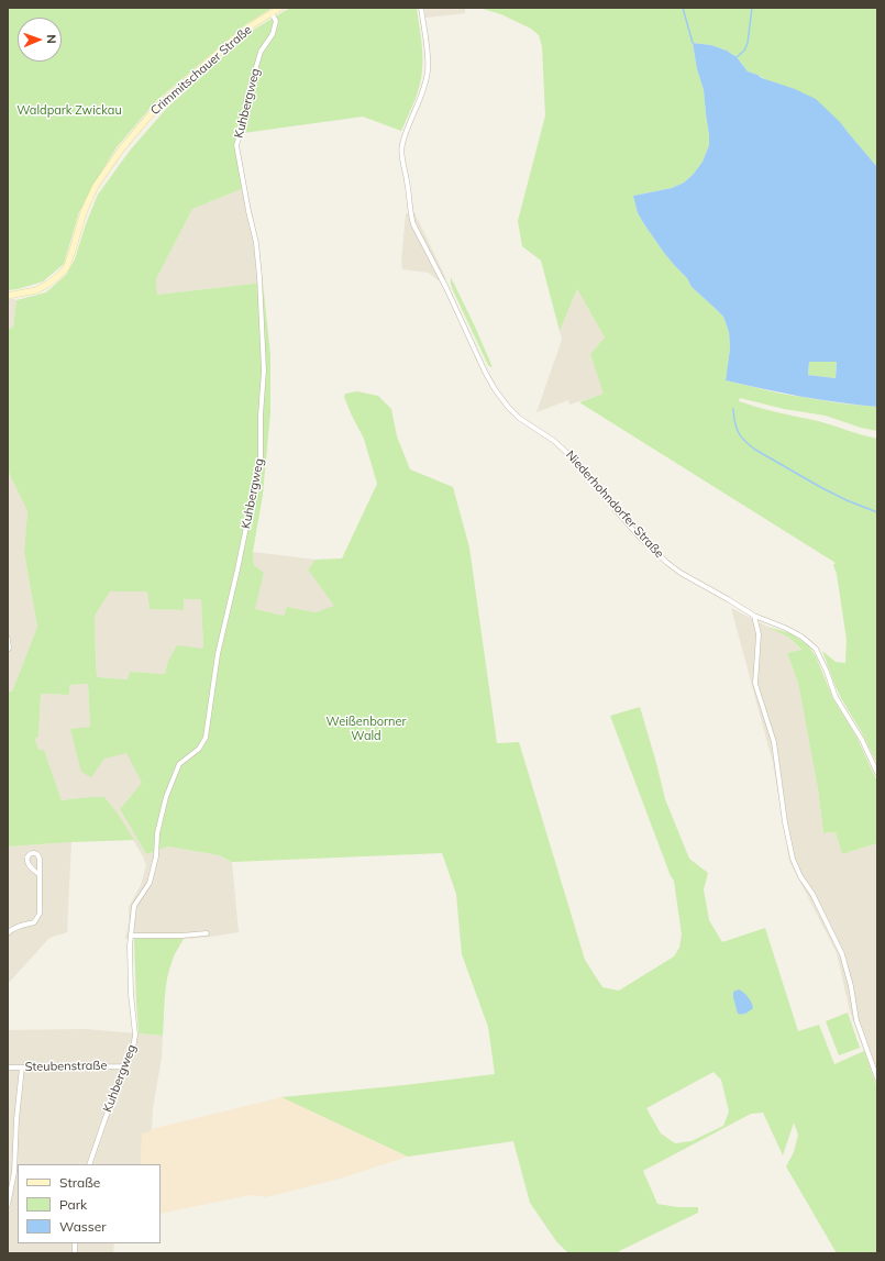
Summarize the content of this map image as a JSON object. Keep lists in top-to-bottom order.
{
  "streets": {
    "main road": ["Crimmitschauer Straße"],
    "street": ["Kuhbergweg", "Niederhohndorfer Straße", "Steubenstraße"]
  },
  "crossings": [
    ["Crimmitschauer Straße", "Kuhbergweg"],
    ["Kuhbergweg", "Steubenstraße"]
  ],
  "parks": ["Waldpark Zwickau", "Weißenborner Wald"],
  "legend": ["Straße", "Park", "Wasser"],
  "north": "right"
}
